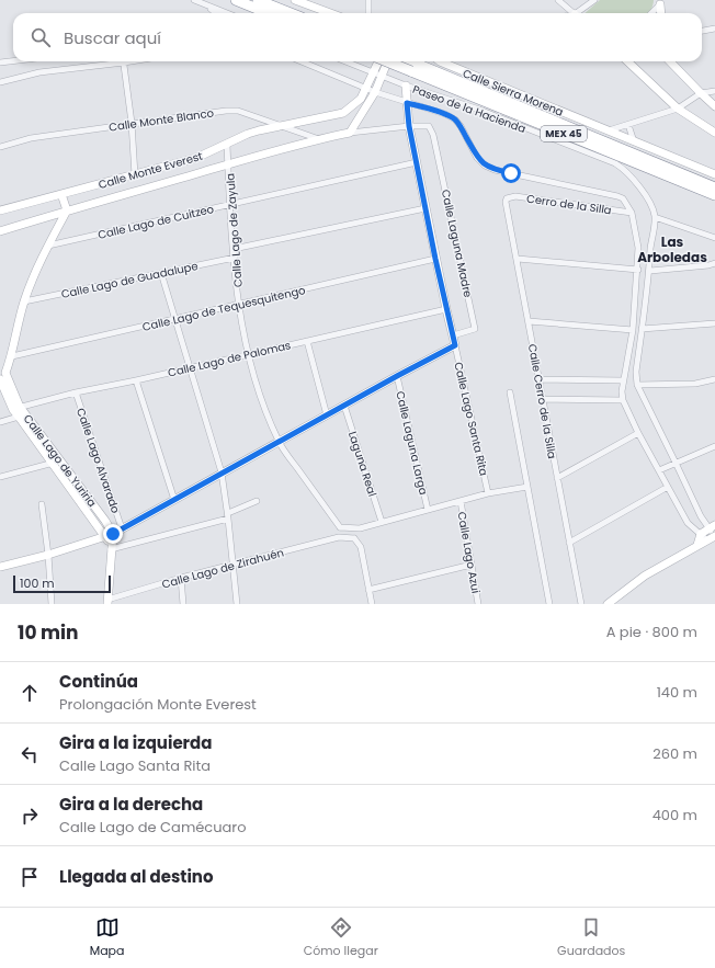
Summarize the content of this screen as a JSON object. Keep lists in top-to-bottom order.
{
  "streets": {
    "highway": ["MEX 45"],
    "street": [
      "Calle Sierra Morena",
      "Paseo de la Hacienda",
      "Calle Monte Blanco",
      "Calle Monte Everest",
      "Cerro de la Silla",
      "Calle Lago de Cuitzeo",
      "Calle Lago de Zayula",
      "Calle Laguna Madre",
      "Calle Lago de Guadalupe",
      "Calle Lago de Tequesquitengo",
      "Calle Lago de Palomas",
      "Calle Cerro de la Silla",
      "Calle Lago Santa Rita",
      "Calle Laguna Larga",
      "Calle Lago de Yuriria",
      "Calle Lago Alvarado",
      "Laguna Real",
      "Calle Lago Azui",
      "Calle Lago de Zirahuén"
    ]
  },
  "crossings": [
    ["Paseo de la Hacienda", "Calle Monte Everest"],
    ["Paseo de la Hacienda", "Calle Lago Santa Rita"],
    ["Calle Monte Blanco", "Calle Monte Everest"],
    ["Calle Monte Everest", "Calle Lago de Zayula"],
    ["Calle Monte Everest", "Calle Laguna Madre"],
    ["Calle Monte Everest", "Calle Lago Santa Rita"],
    ["Cerro de la Silla", "Calle Cerro de la Silla"],
    ["Calle Lago de Cuitzeo", "Calle Lago de Zayula"],
    ["Calle Lago de Cuitzeo", "Calle Lago Santa Rita"],
    ["Calle Lago de Zayula", "Calle Lago de Guadalupe"],
    ["Calle Lago de Zayula", "Calle Lago de Tequesquitengo"],
    ["Calle Lago de Zayula", "Calle Lago de Palomas"],
    ["Calle Laguna Madre", "Calle Lago Santa Rita"],
    ["Calle Lago de Tequesquitengo", "Calle Lago Santa Rita"],
    ["Calle Lago de Palomas", "Calle Lago Santa Rita"],
    ["Calle Lago de Palomas", "Calle Lago de Yuriria"],
    ["Calle Lago de Palomas", "Calle Lago Alvarado"]
  ],
  "districts": ["Las Arboledas"],
  "scale_bar": "100 m",
  "page": {
    "search": "Buscar aquí",
    "scale": "100 m",
    "heading": ["10 min", "A pie · 800 m"],
    "list": [
      ["Continúa", "Prolongación Monte Everest", "140 m"],
      ["Gira a la izquierda", "Calle Lago Santa Rita", "260 m"],
      ["Gira a la derecha", "Calle Lago de Camécuaro", "400 m"],
      "Llegada al destino"
    ],
    "nav": ["Mapa", "Cómo llegar", "Guardados"]
  }
}
